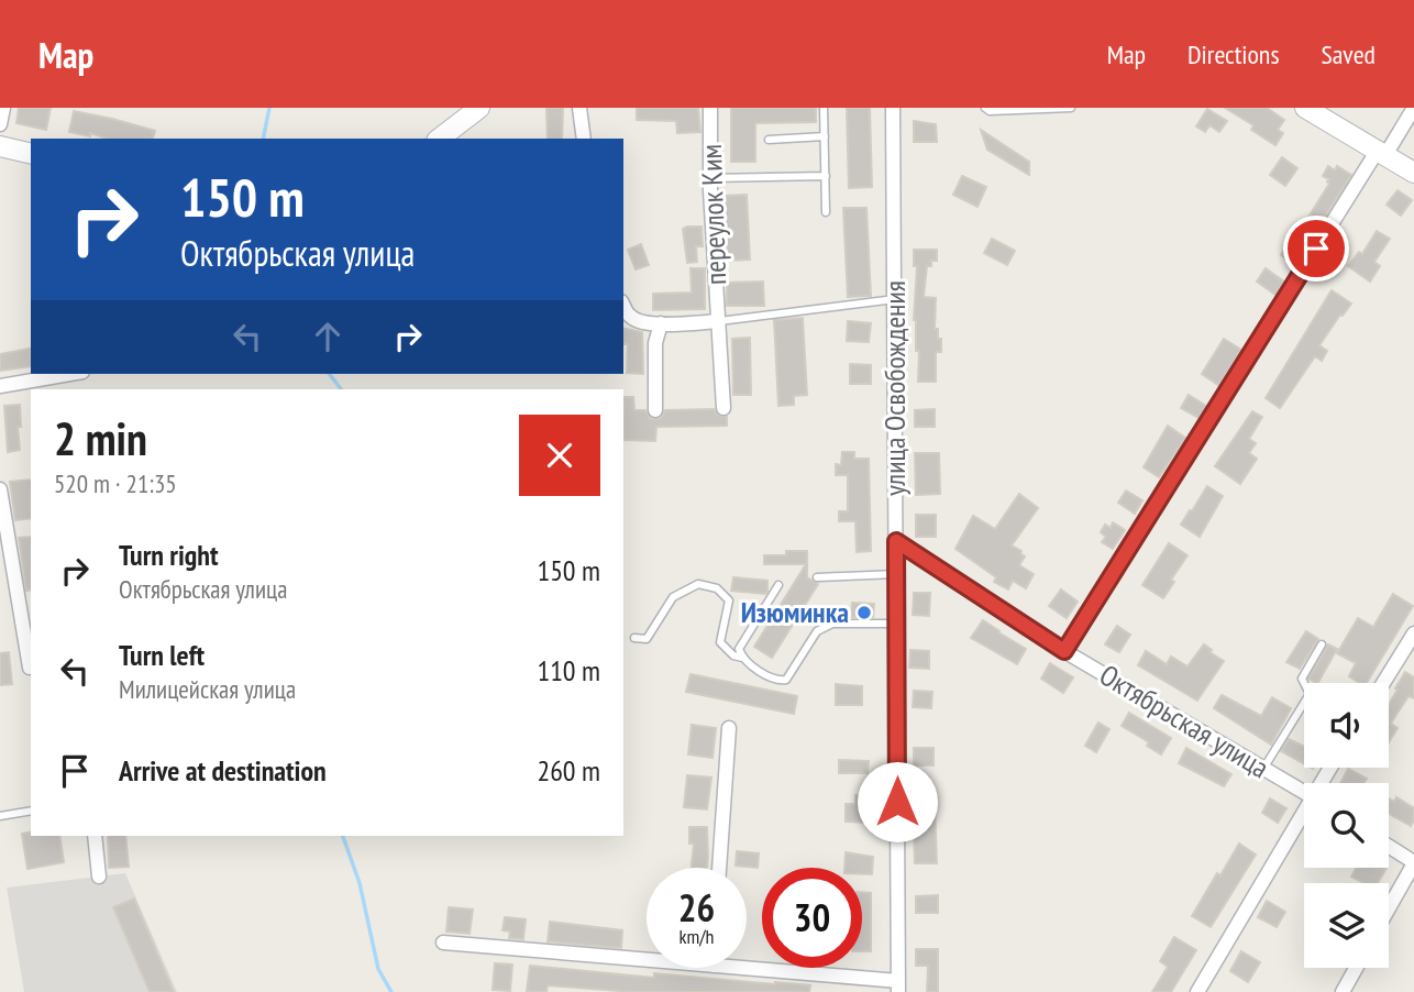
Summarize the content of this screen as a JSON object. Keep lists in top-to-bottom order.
{
  "streets": {
    "street": ["переулок Ким", "улица Освобождения", "Октябрьская улица"]
  },
  "crossings": [
    ["улица Освобождения", "Октябрьская улица"]
  ],
  "places": ["Изюминка"],
  "page": {
    "header": "Map",
    "nav": ["Map", "Directions", "Saved"],
    "turn": ["150 m", "Октябрьская улица"],
    "heading": ["2 min", "520 m · 21:35"],
    "list": [
      {
        "name": "Turn right",
        "note": "Октябрьская улица",
        "value": "150 m"
      },
      {
        "name": "Turn left",
        "note": "Милицейская улица",
        "value": "110 m"
      },
      {
        "name": "Arrive at destination",
        "value": "260 m"
      }
    ],
    "speed": "26 km/h",
    "limit": "30"
  }
}
